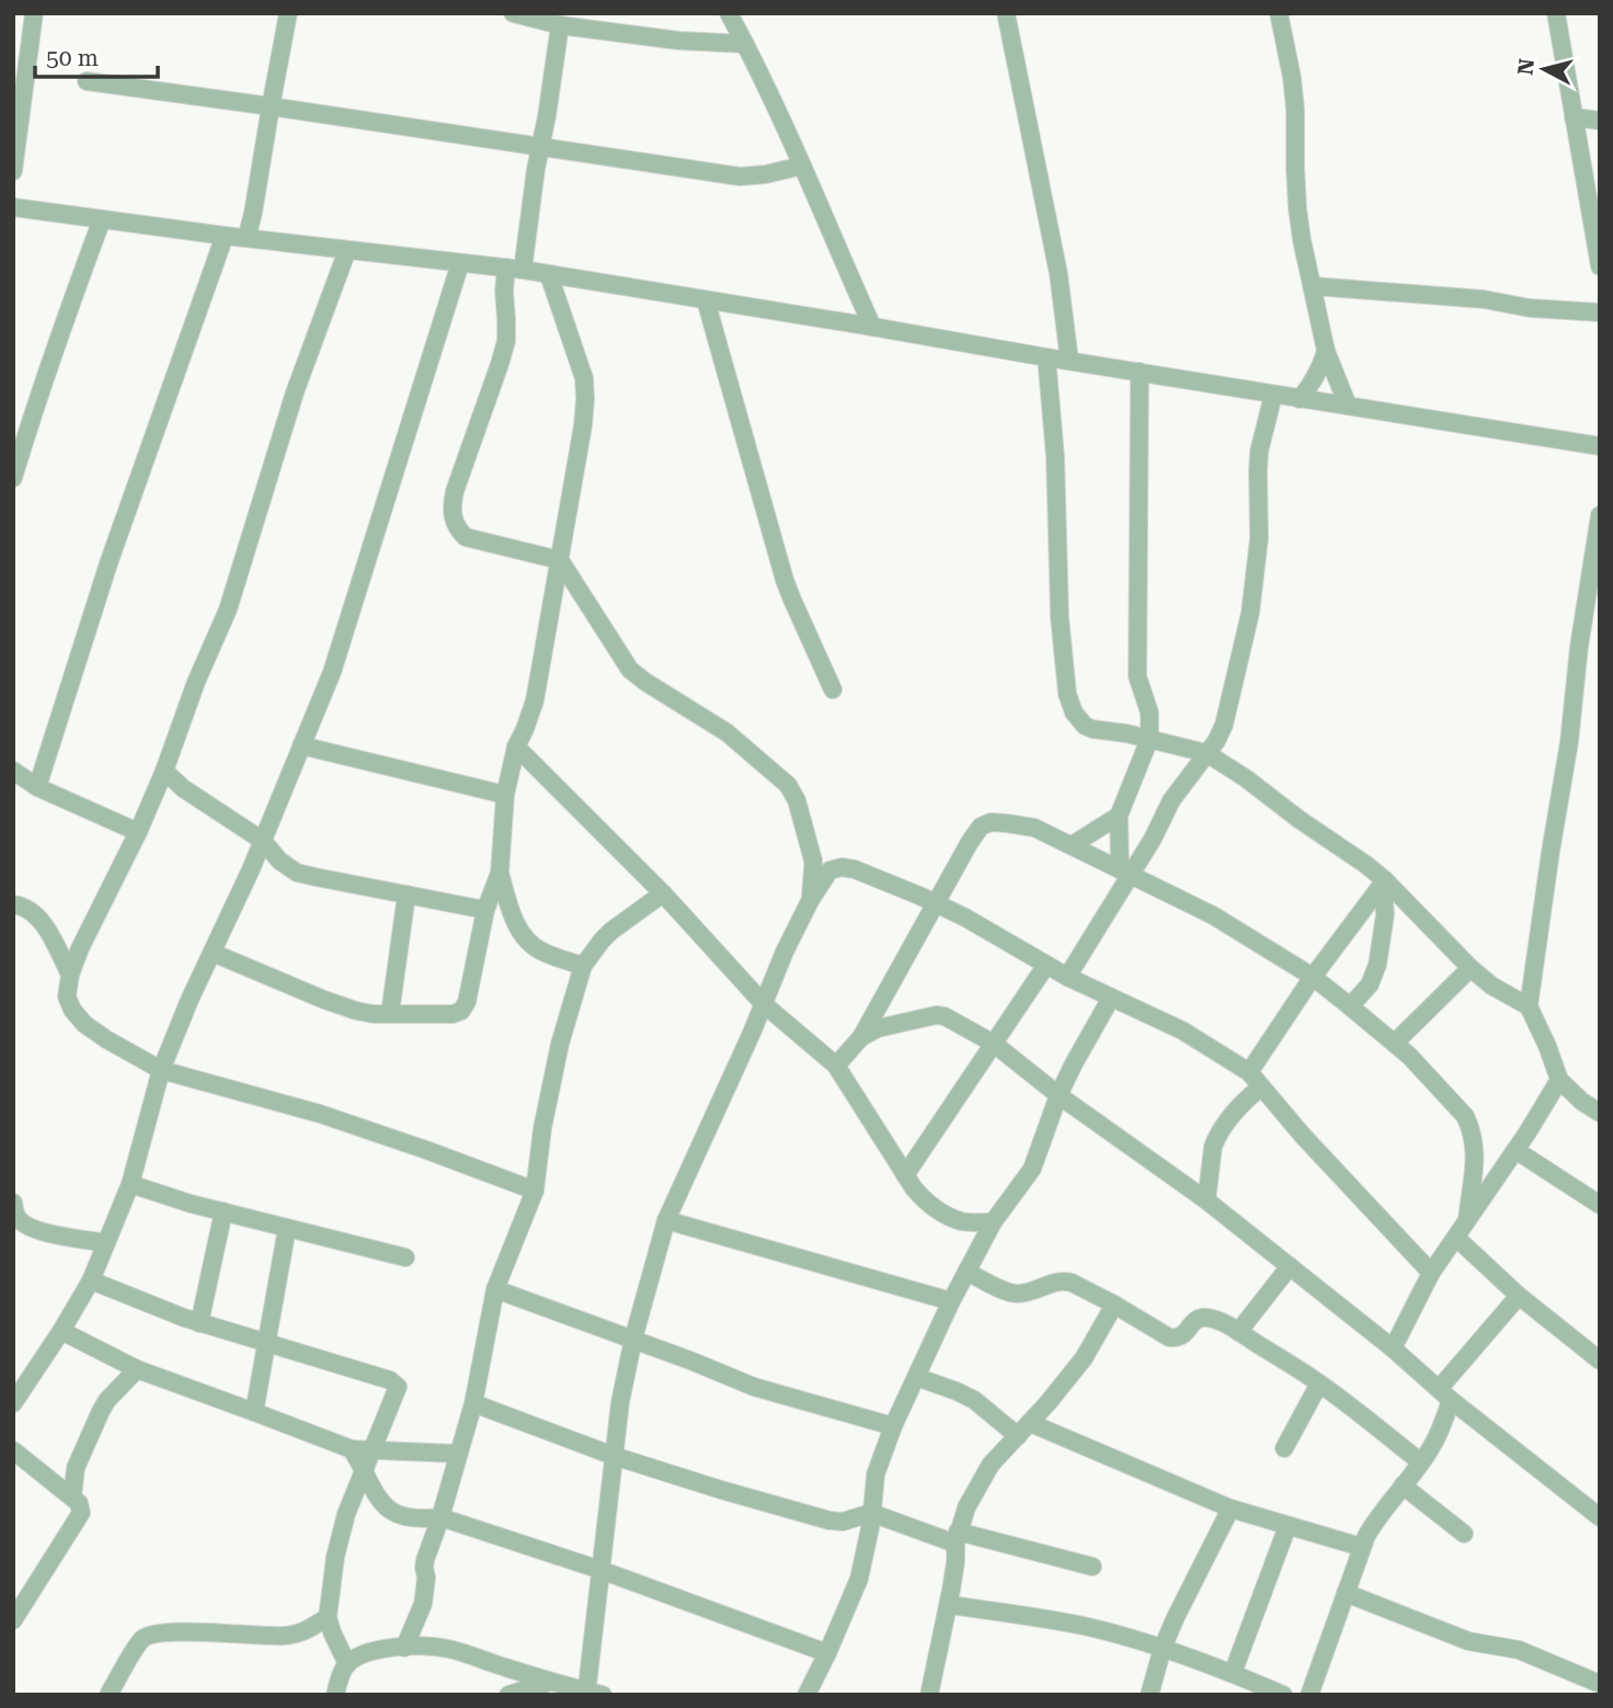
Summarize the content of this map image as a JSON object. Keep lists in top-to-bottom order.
{
  "scale_bar": "50 m",
  "north": "left"
}
